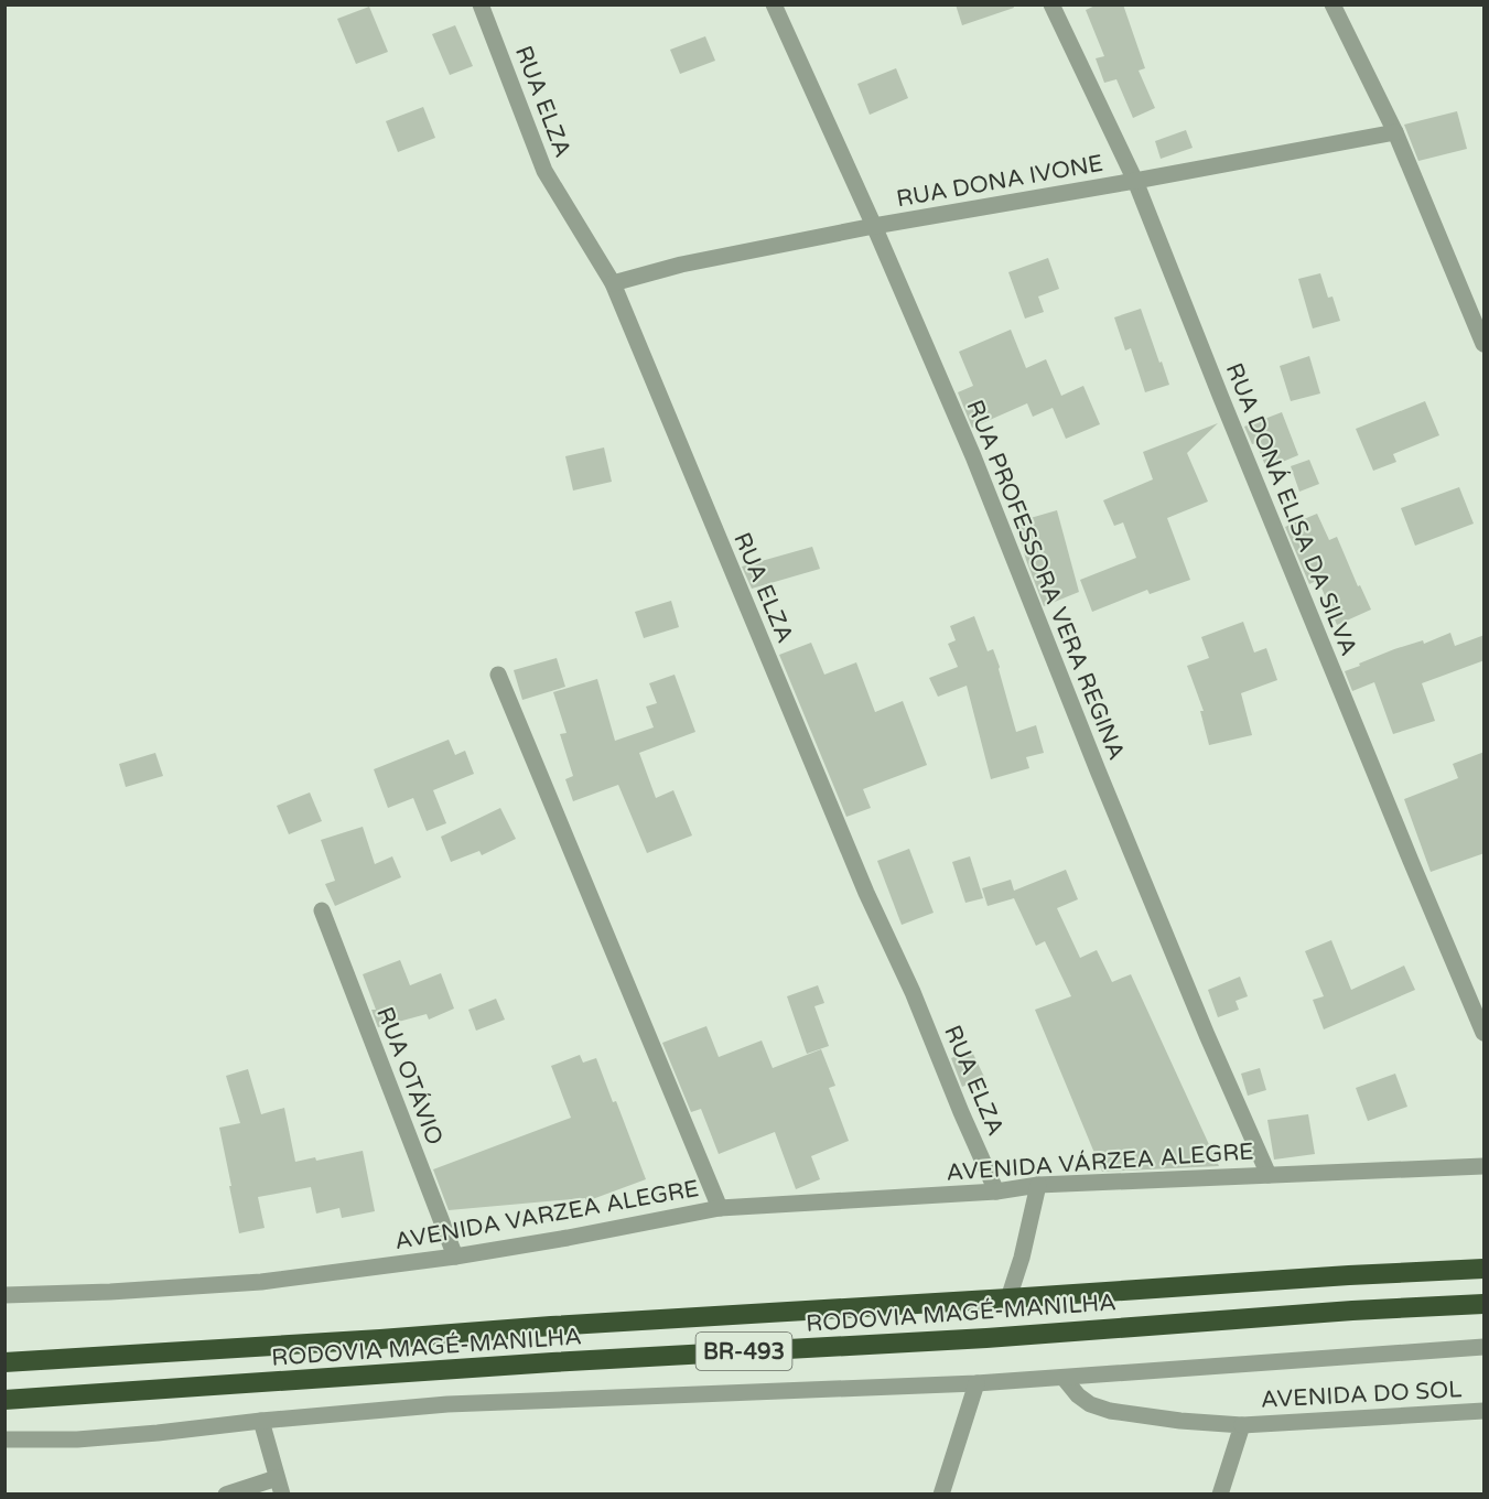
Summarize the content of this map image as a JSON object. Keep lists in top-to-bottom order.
{
  "streets": {
    "highway": ["RODOVIA MAGÉ-MANILHA", "BR-493"],
    "street": [
      "RUA ELZA",
      "RUA DONA IVONE",
      "RUA DONÁ ELISA DA SILVA",
      "RUA PROFESSORA VERA REGINA",
      "RUA OTÁVIO",
      "AVENIDA VÁRZEA ALEGRE",
      "AVENIDA VARZEA ALEGRE",
      "AVENIDA DO SOL"
    ]
  },
  "crossings": [
    ["RUA ELZA", "RUA DONA IVONE"],
    ["RUA ELZA", "AVENIDA VÁRZEA ALEGRE"],
    ["RUA DONA IVONE", "RUA DONÁ ELISA DA SILVA"],
    ["RUA DONA IVONE", "RUA PROFESSORA VERA REGINA"],
    ["RUA PROFESSORA VERA REGINA", "AVENIDA VÁRZEA ALEGRE"],
    ["RUA OTÁVIO", "AVENIDA VARZEA ALEGRE"],
    ["AVENIDA VÁRZEA ALEGRE", "AVENIDA VARZEA ALEGRE"]
  ]
}
